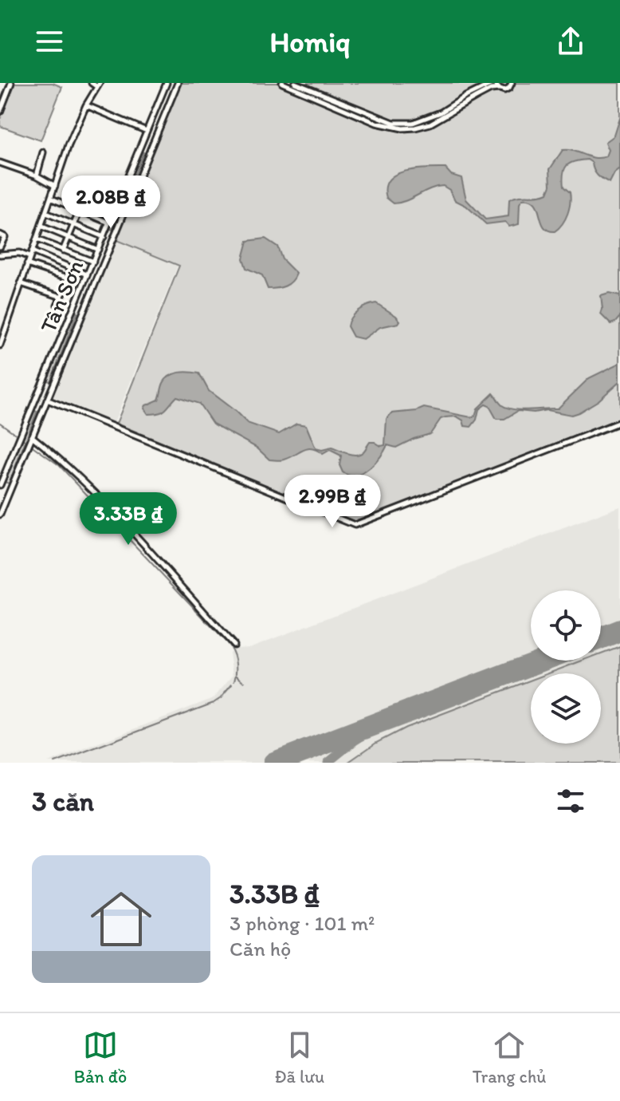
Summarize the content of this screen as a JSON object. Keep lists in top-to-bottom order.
{
  "streets": {
    "street": ["Tân Sơn"]
  },
  "page": {
    "header": "Homiq",
    "price": ["2.08B ₫", "2.99B ₫", "3.33B ₫"],
    "heading": "3 căn",
    "list": [
      {
        "name": "3.33B ₫",
        "note": "3 phòng · 101 m² · Căn hộ"
      }
    ],
    "tabs": ["Bản đồ", "Đã lưu", "Trang chủ"]
  }
}
